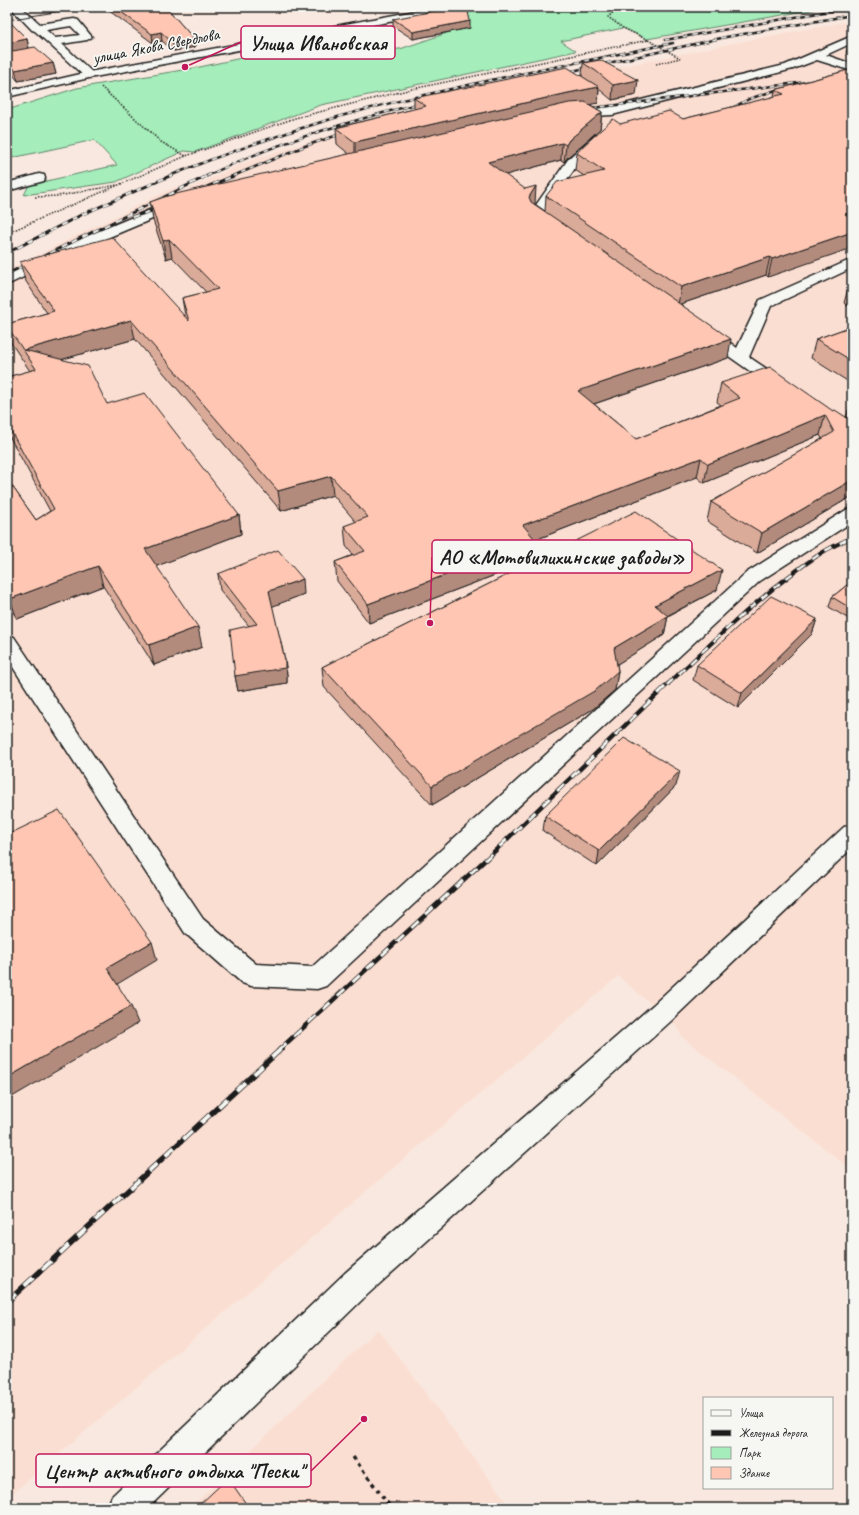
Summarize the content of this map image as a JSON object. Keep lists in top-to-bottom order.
{
  "streets": {
    "main road": ["улица Якова Свердлова"]
  },
  "places": ["Улица Ивановская", "АО «Мотовилихинские заводы»", "Центр активного отдыха \"Пески\""],
  "legend": [
    "Улица",
    "Железная дорога",
    "Парк",
    "Здание"
  ]
}
